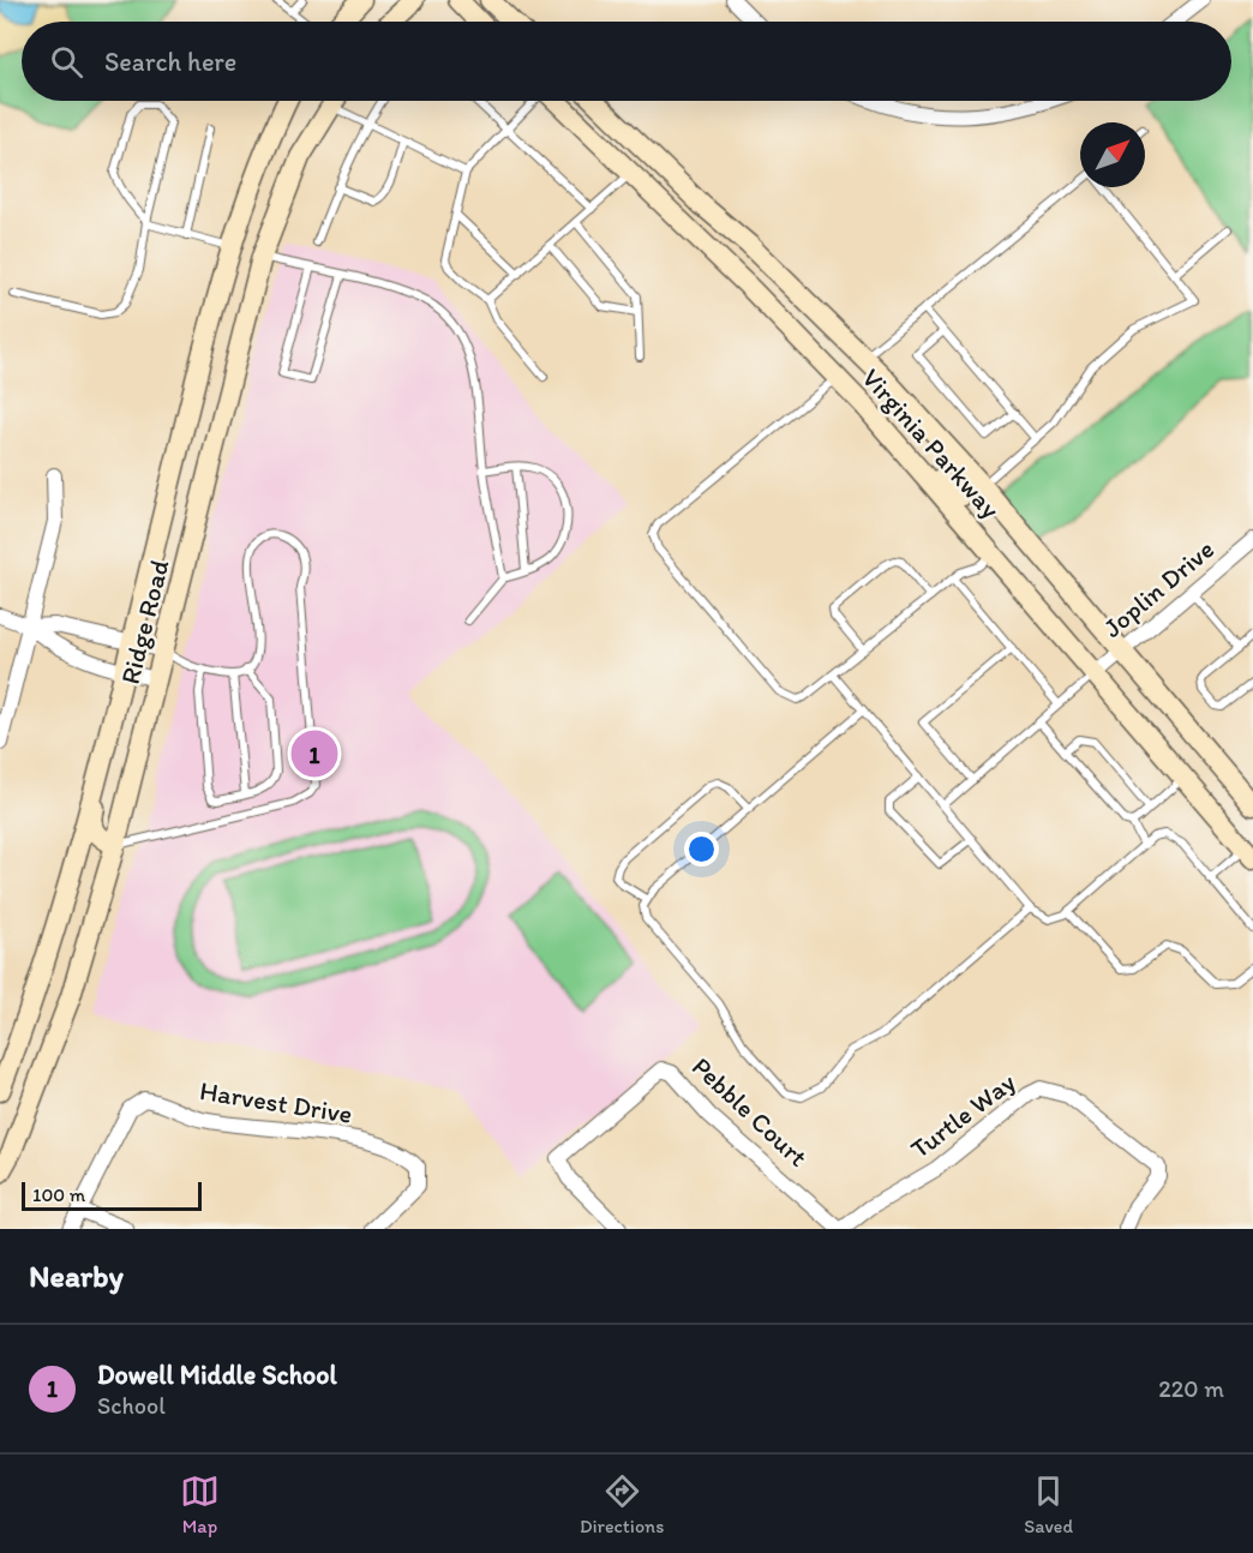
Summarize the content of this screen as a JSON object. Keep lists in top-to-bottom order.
{
  "streets": {
    "main road": ["Virginia Parkway", "Ridge Road"],
    "street": [
      "Joplin Drive",
      "Harvest Drive",
      "Pebble Court",
      "Turtle Way"
    ]
  },
  "crossings": [
    ["Virginia Parkway", "Joplin Drive"],
    ["Pebble Court", "Turtle Way"]
  ],
  "scale_bar": "100 m",
  "north": "top right",
  "page": {
    "search": "Search here",
    "pins": "1",
    "scale": "100 m",
    "heading": "Nearby",
    "list": [
      {
        "mark": "1",
        "name": "Dowell Middle School",
        "note": "School",
        "value": "220 m"
      }
    ],
    "nav": ["Map", "Directions", "Saved"]
  }
}
